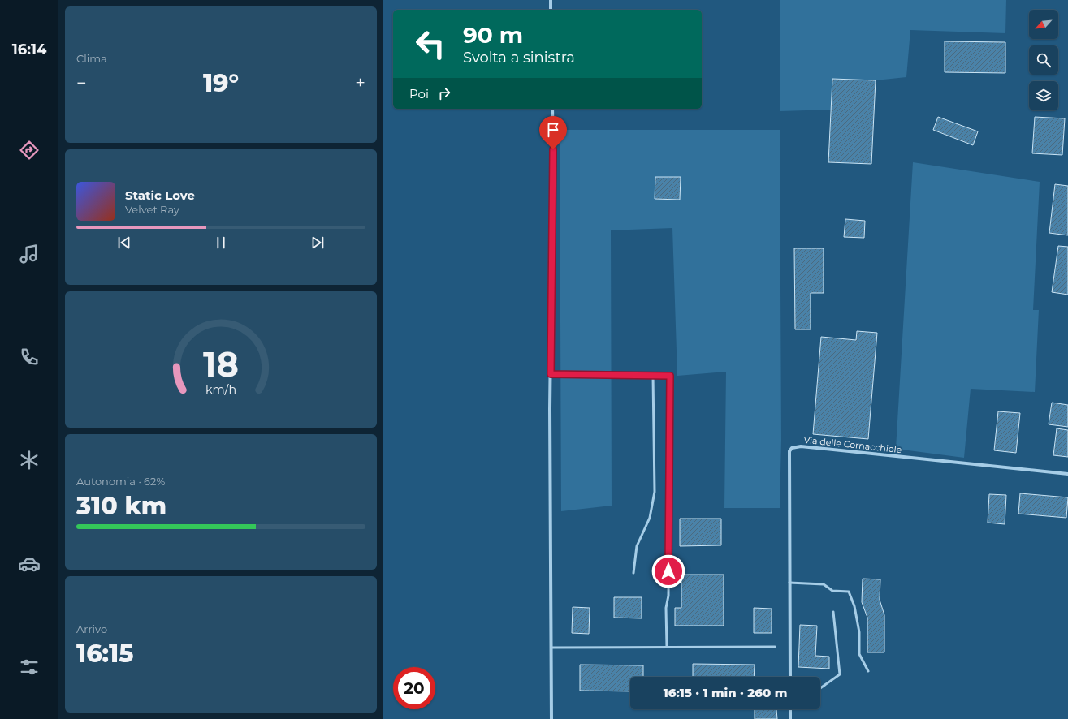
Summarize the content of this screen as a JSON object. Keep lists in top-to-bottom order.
{
  "streets": {
    "street": ["Via delle Cornacchiole"]
  },
  "north": "bottom left",
  "page": {
    "tabs": "16:14",
    "tile": [
      "Clima",
      ["Autonomia · 62%", "310 km"],
      ["Arrivo", "16:15"]
    ],
    "turn": ["90 m", "Svolta a sinistra"],
    "heat": ["−", "19°", "+"],
    "then": "Poi",
    "song": ["Static Love", "Velvet Ray"],
    "limit": "20",
    "trip": "16:15 · 1 min · 260 m",
    "gauge": ["18", "km/h"]
  }
}
